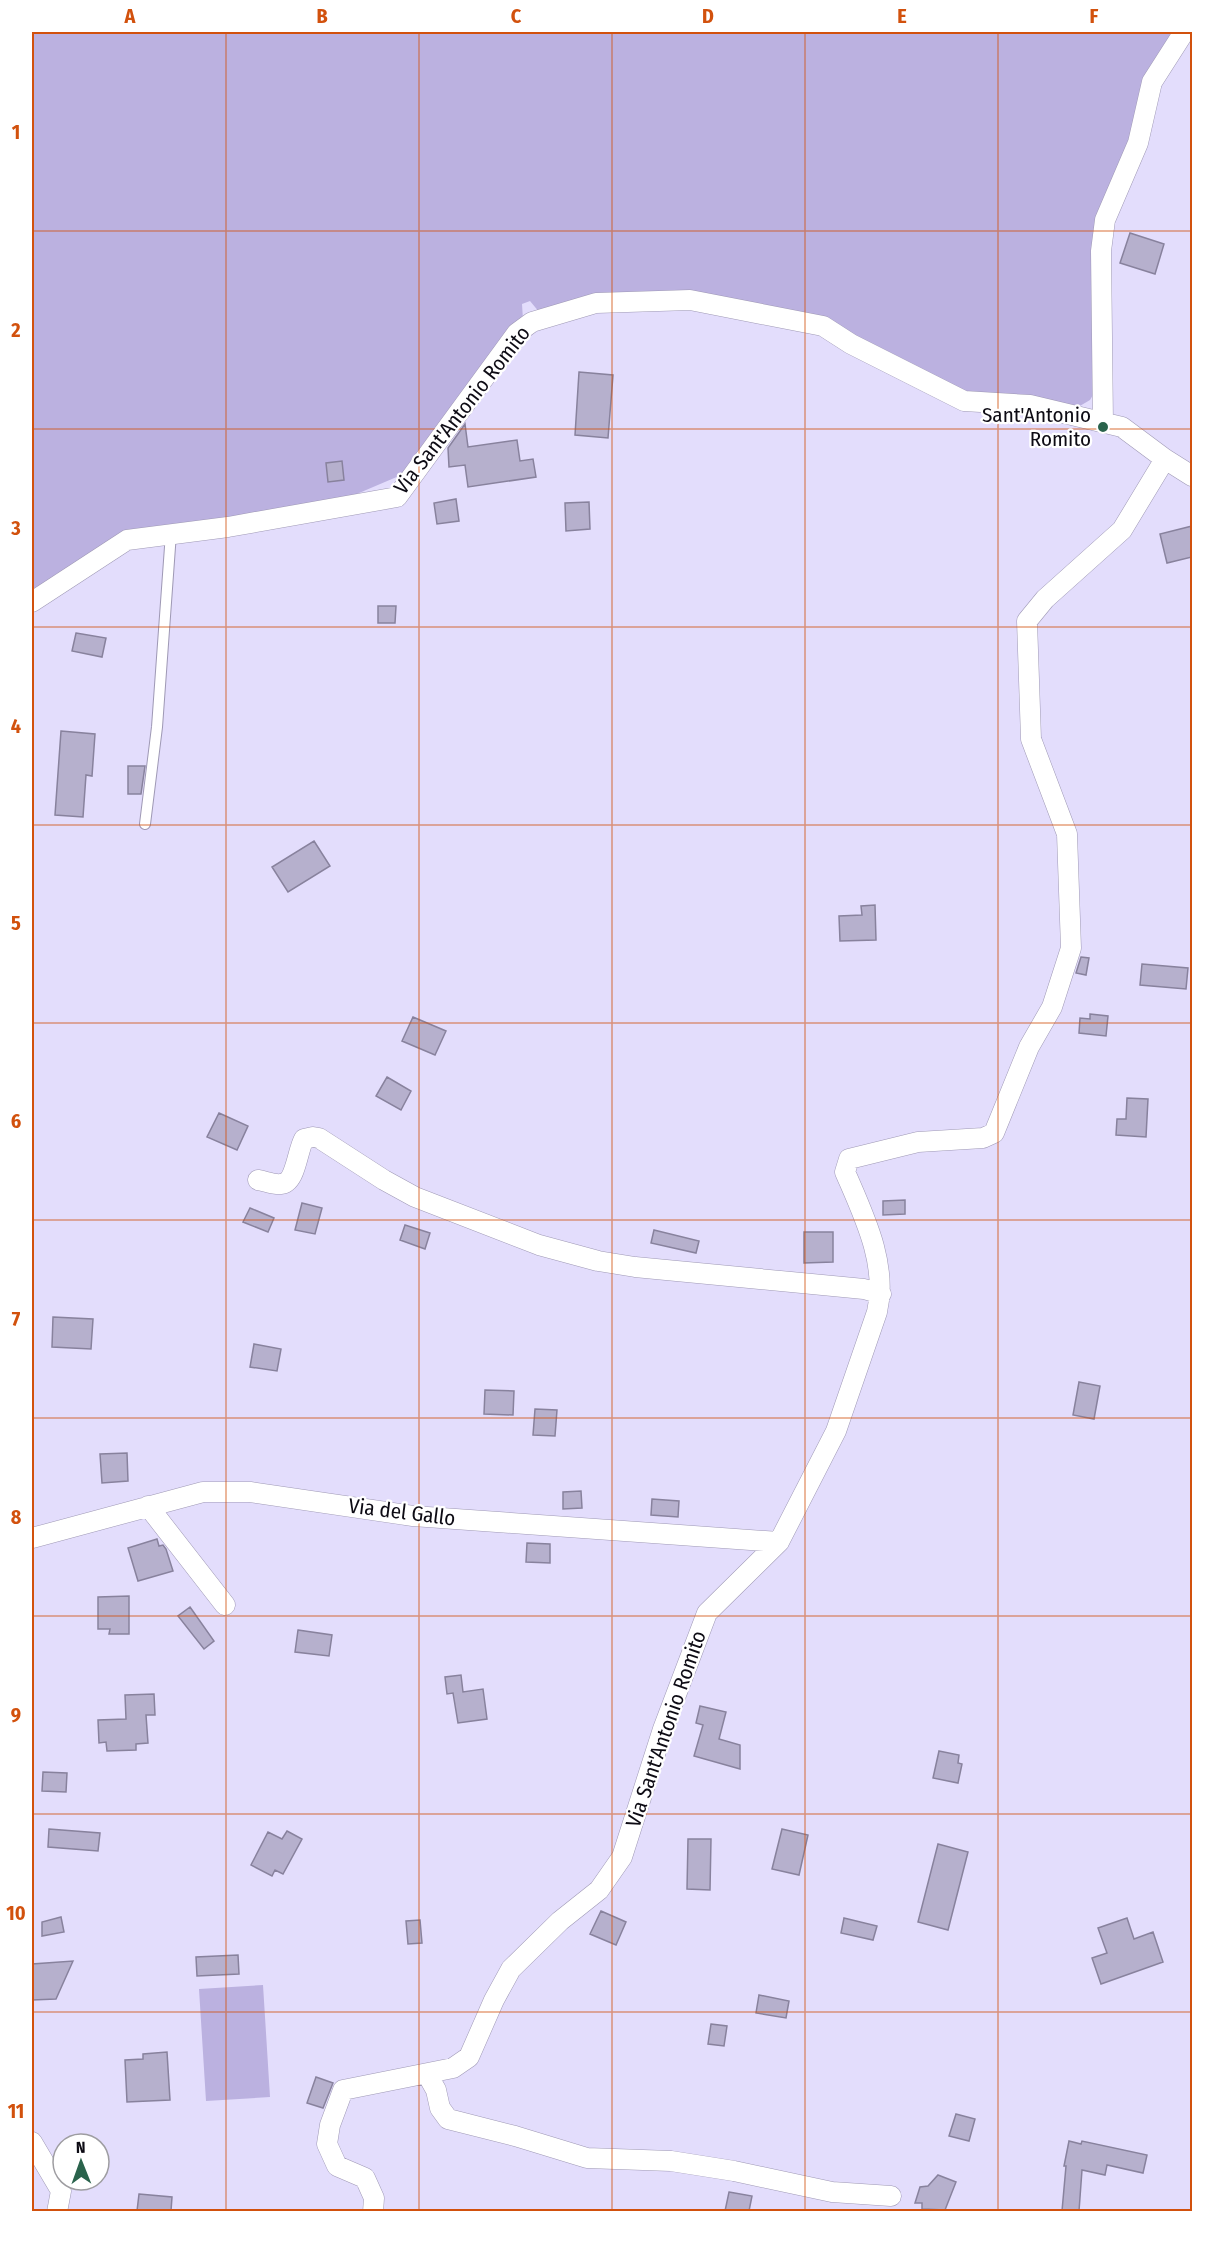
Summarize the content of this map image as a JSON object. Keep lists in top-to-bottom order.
{
  "streets": {
    "street": ["Via Sant'Antonio Romito", "Via del Gallo"]
  },
  "crossings": [
    ["Via Sant'Antonio Romito", "Via del Gallo"]
  ],
  "places": ["Sant'Antonio Romito"],
  "north": "top",
  "grid": {
    "columns": [
      "A",
      "B",
      "C",
      "D",
      "E",
      "F"
    ],
    "rows": [
      "1",
      "2",
      "3",
      "4",
      "5",
      "6",
      "7",
      "8",
      "9",
      "10",
      "11"
    ]
  }
}
